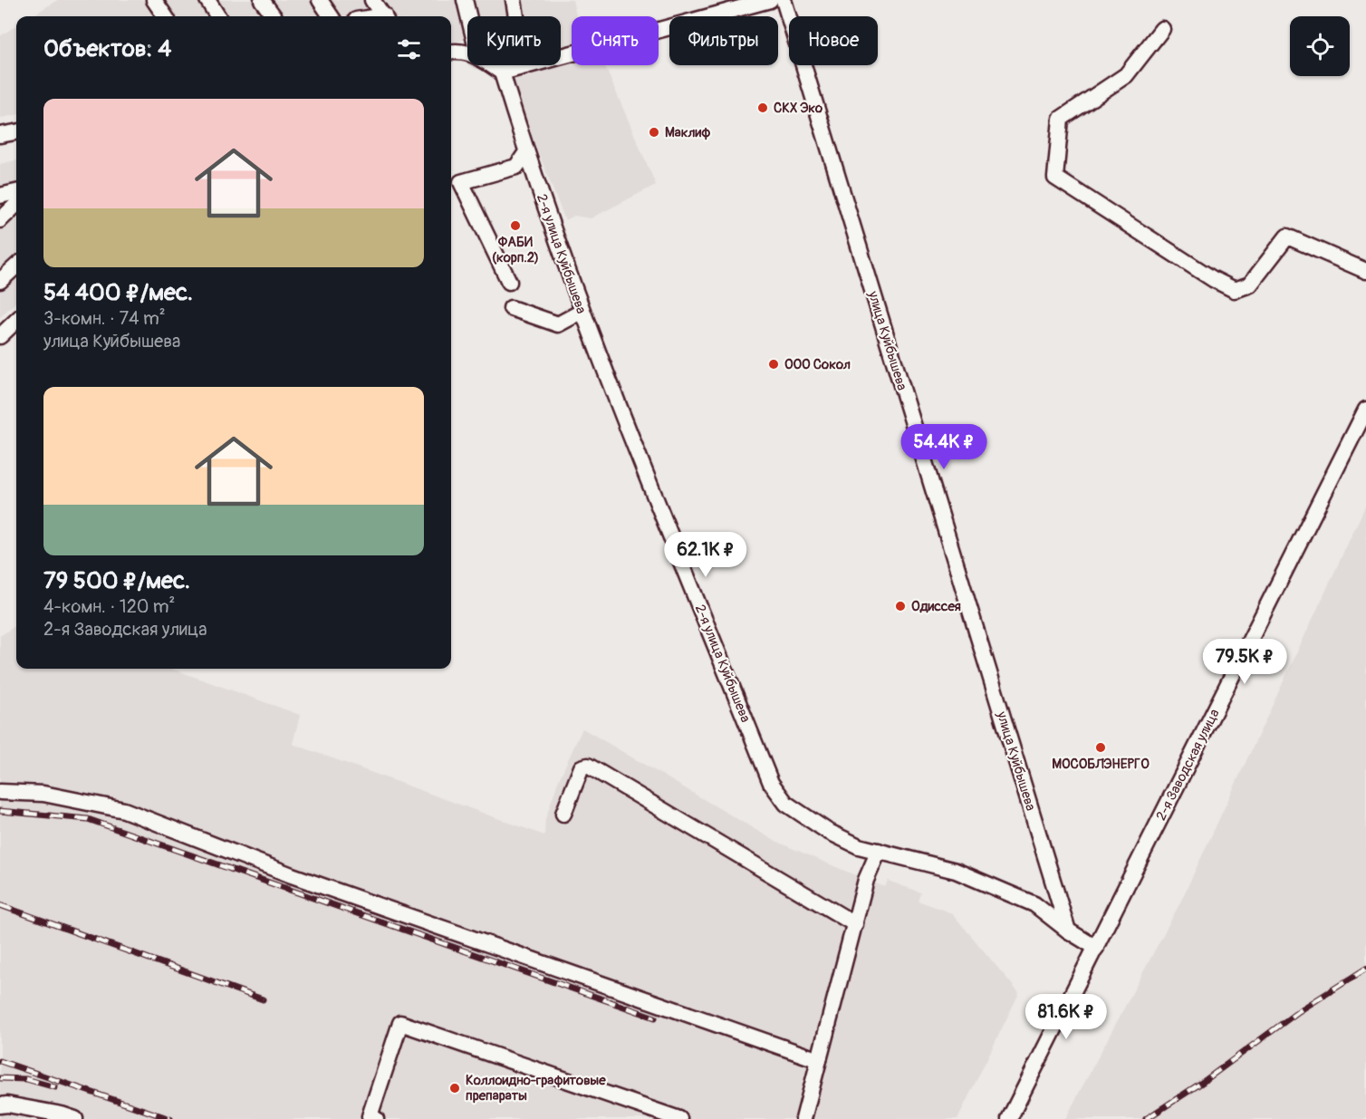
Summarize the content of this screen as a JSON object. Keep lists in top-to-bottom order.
{
  "streets": {
    "street": ["2-я улица Куйбышева", "улица Куйбышева", "2-я Заводская улица"]
  },
  "crossings": [
    ["2-я улица Куйбышева", "улица Куйбышева"]
  ],
  "places": [
    "СКХ Эко",
    "Маклиф",
    "ФАБИ (корп.2)",
    "ООО Сокол",
    "Одиссея",
    "МОСОБЛЭНЕРГО",
    "Коллоидно-графитовые препараты"
  ],
  "page": {
    "chip": [
      "Купить",
      "Снять",
      "Фильтры",
      "Новое"
    ],
    "heading": "Объектов: 4",
    "list": [
      {
        "name": "54 400 ₽/мес.",
        "note": "3-комн. · 74 m² · улица Куйбышева"
      },
      {
        "name": "79 500 ₽/мес.",
        "note": "4-комн. · 120 m² · 2-я Заводская улица"
      }
    ],
    "price": [
      "54.4K ₽",
      "62.1K ₽",
      "79.5K ₽",
      "81.6K ₽"
    ]
  }
}
